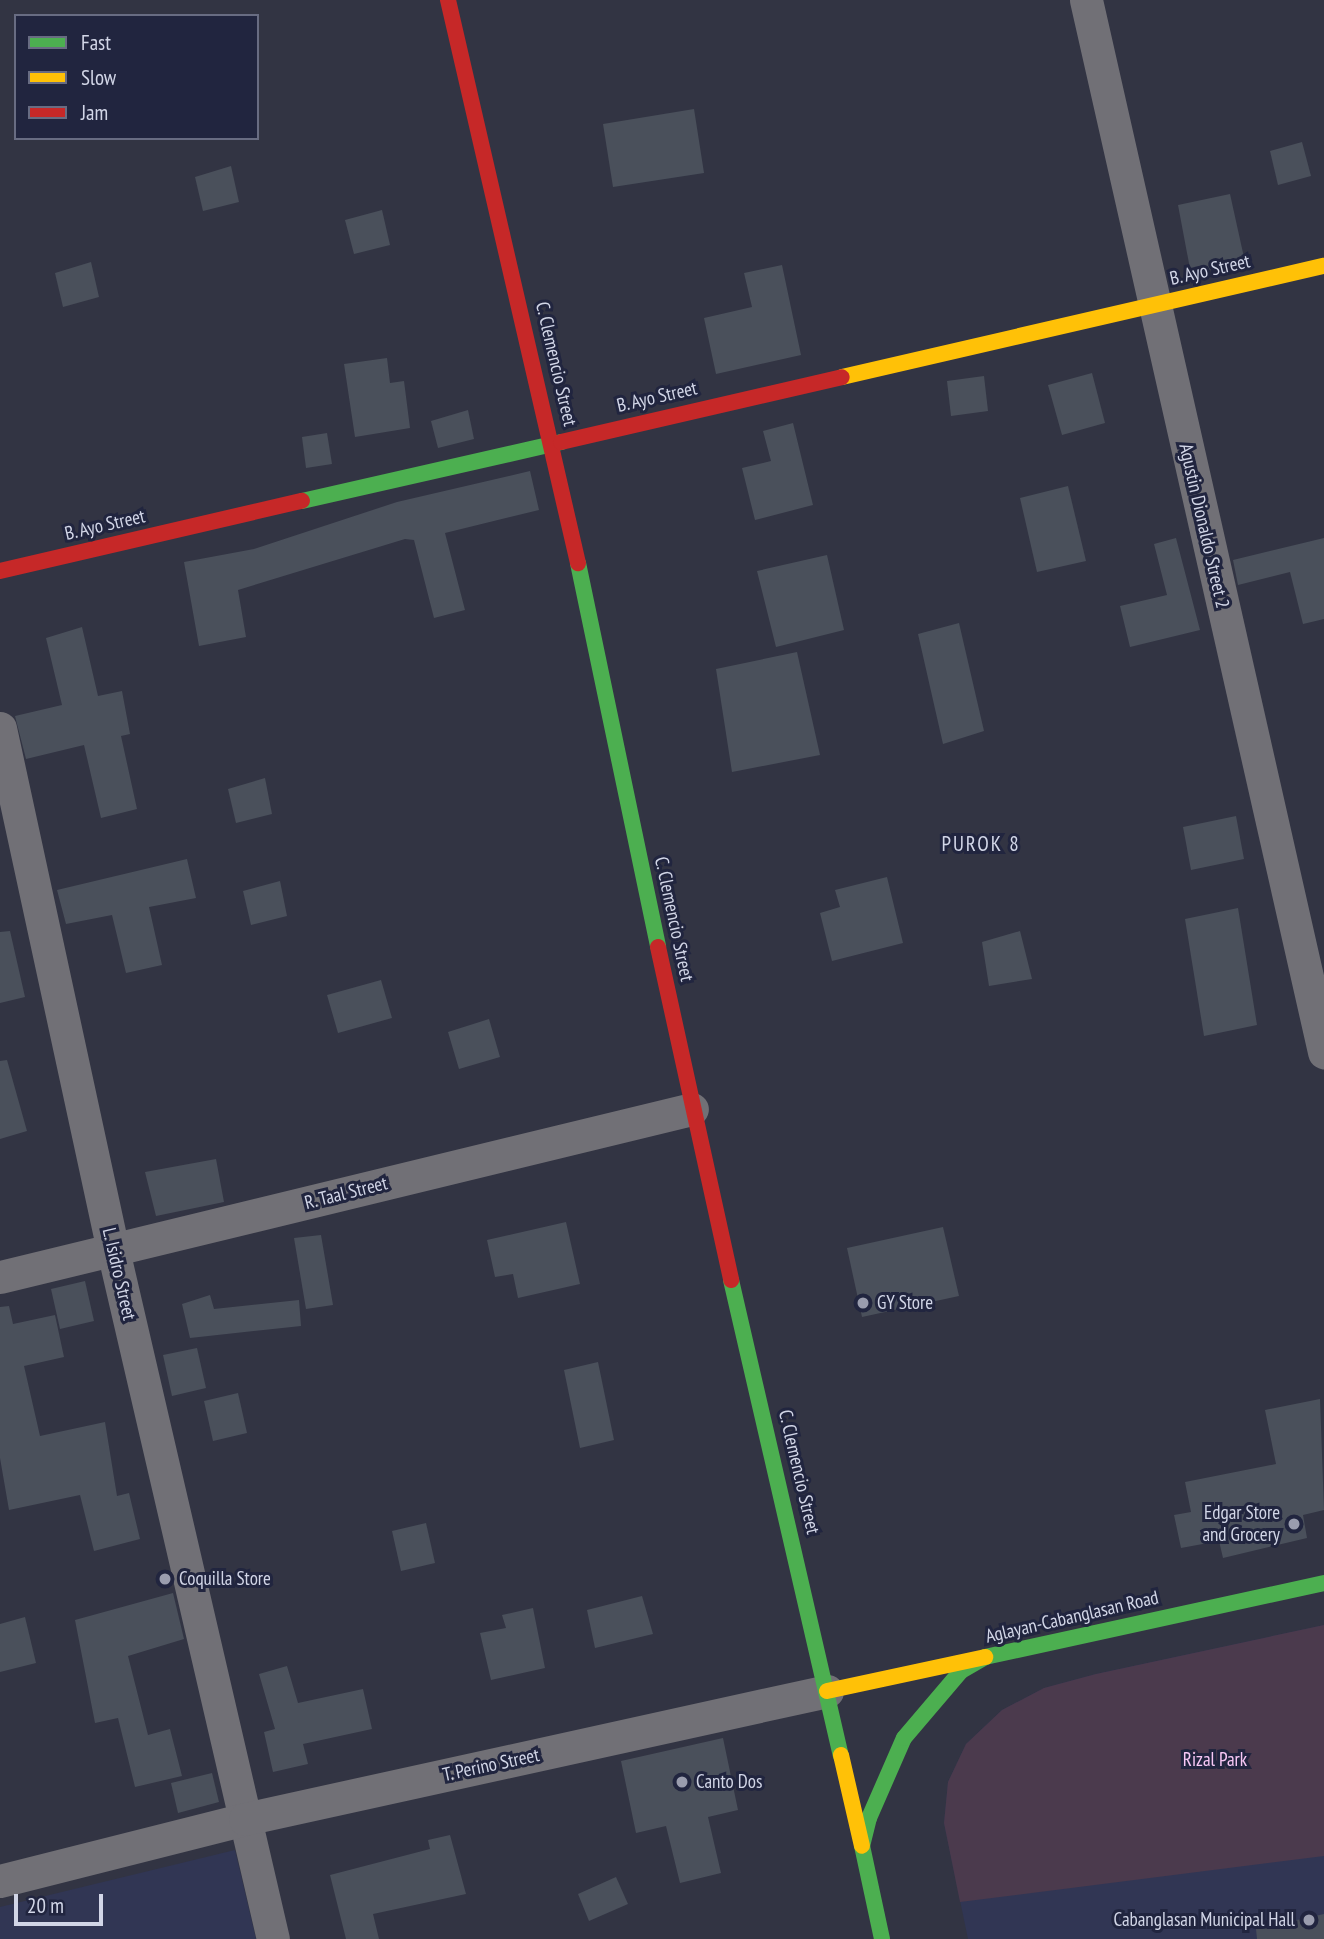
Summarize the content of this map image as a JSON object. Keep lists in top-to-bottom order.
{
  "streets": {
    "street": [
      "B. Ayo Street",
      "C. Clemencio Street",
      "Agustin Dionaldo Street 2",
      "R. Taal Street",
      "L. Isidro Street",
      "Aglayan-Cabanglasan Road",
      "T. Perino Street"
    ]
  },
  "crossings": [
    ["B. Ayo Street", "C. Clemencio Street"],
    ["B. Ayo Street", "Agustin Dionaldo Street 2"],
    ["C. Clemencio Street", "R. Taal Street"],
    ["C. Clemencio Street", "Aglayan-Cabanglasan Road"],
    ["C. Clemencio Street", "T. Perino Street"],
    ["R. Taal Street", "L. Isidro Street"],
    ["L. Isidro Street", "T. Perino Street"],
    ["Aglayan-Cabanglasan Road", "T. Perino Street"]
  ],
  "districts": ["PUROK 8"],
  "parks": ["Rizal Park"],
  "places": [
    "GY Store",
    "Edgar Store and Grocery",
    "Coquilla Store",
    "Canto Dos",
    "Cabanglasan Municipal Hall"
  ],
  "legend": ["Fast", "Slow", "Jam"],
  "scale_bar": "20 m"
}
